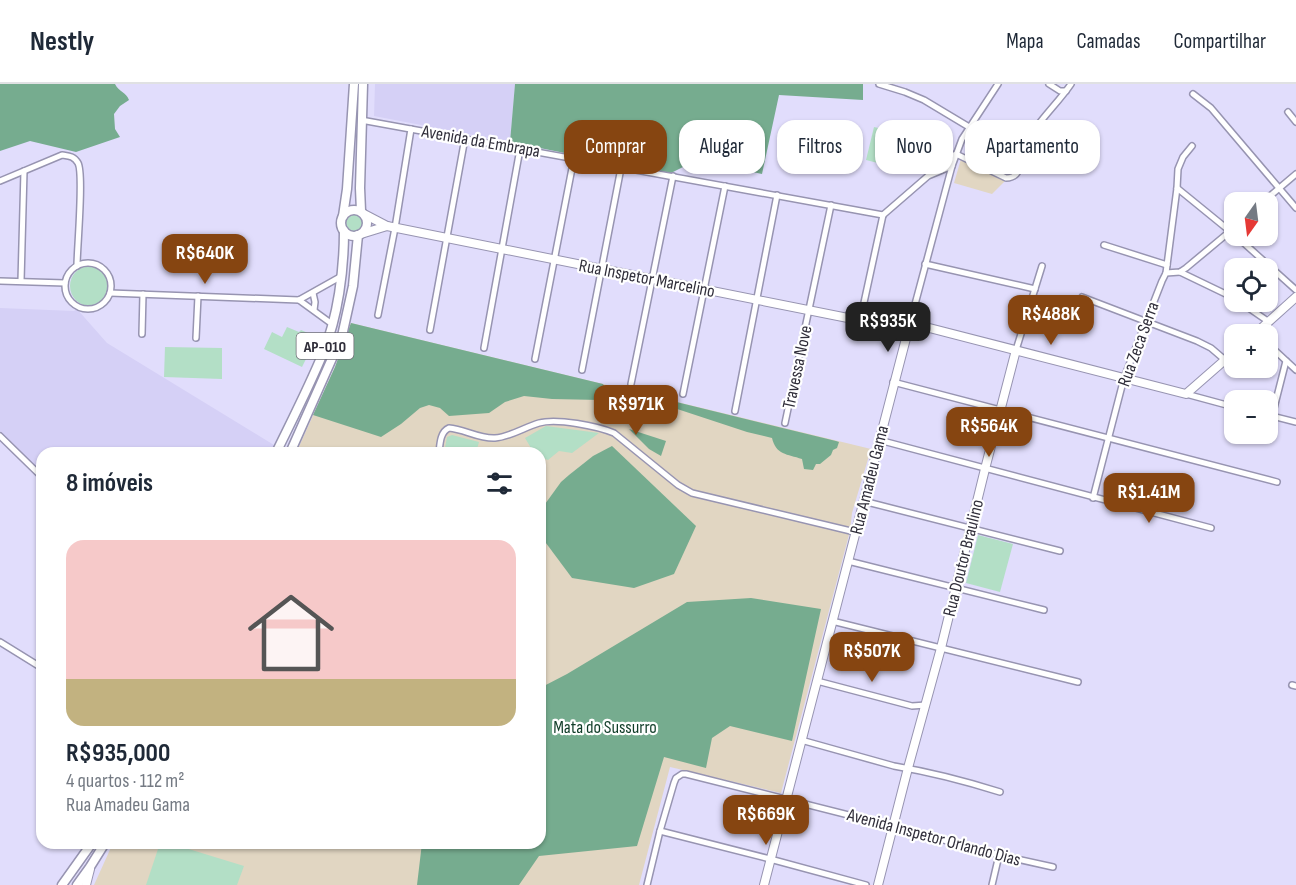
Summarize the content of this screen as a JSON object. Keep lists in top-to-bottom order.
{
  "streets": {
    "main road": ["AP-010"],
    "street": [
      "Avenida da Embrapa",
      "Rua Inspetor Marcelino",
      "Rua Zeca Serra",
      "Travessa Nove",
      "Rua Amadeu Gama",
      "Rua Doutor Braulino",
      "Avenida Inspetor Orlando Dias"
    ]
  },
  "crossings": [
    ["Avenida da Embrapa", "AP-010"],
    ["Avenida da Embrapa", "Travessa Nove"],
    ["Rua Inspetor Marcelino", "Rua Zeca Serra"],
    ["Rua Inspetor Marcelino", "AP-010"],
    ["Rua Inspetor Marcelino", "Travessa Nove"],
    ["Rua Inspetor Marcelino", "Rua Amadeu Gama"],
    ["Rua Inspetor Marcelino", "Rua Doutor Braulino"],
    ["Rua Amadeu Gama", "Avenida Inspetor Orlando Dias"],
    ["Rua Doutor Braulino", "Avenida Inspetor Orlando Dias"]
  ],
  "parks": ["Mata do Sussurro"],
  "north": "bottom",
  "page": {
    "header": "Nestly",
    "nav": ["Mapa", "Camadas", "Compartilhar"],
    "chip": [
      "Comprar",
      "Alugar",
      "Filtros",
      "Novo",
      "Apartamento"
    ],
    "map_buttons": ["+", "−"],
    "price": [
      "R$640K",
      "R$488K",
      "R$935K",
      "R$971K",
      "R$564K",
      "R$1.41M",
      "R$507K",
      "R$669K"
    ],
    "heading": "8 imóveis",
    "list": [
      {
        "name": "R$935,000",
        "note": "4 quartos · 112 m² · Rua Amadeu Gama"
      }
    ]
  }
}
